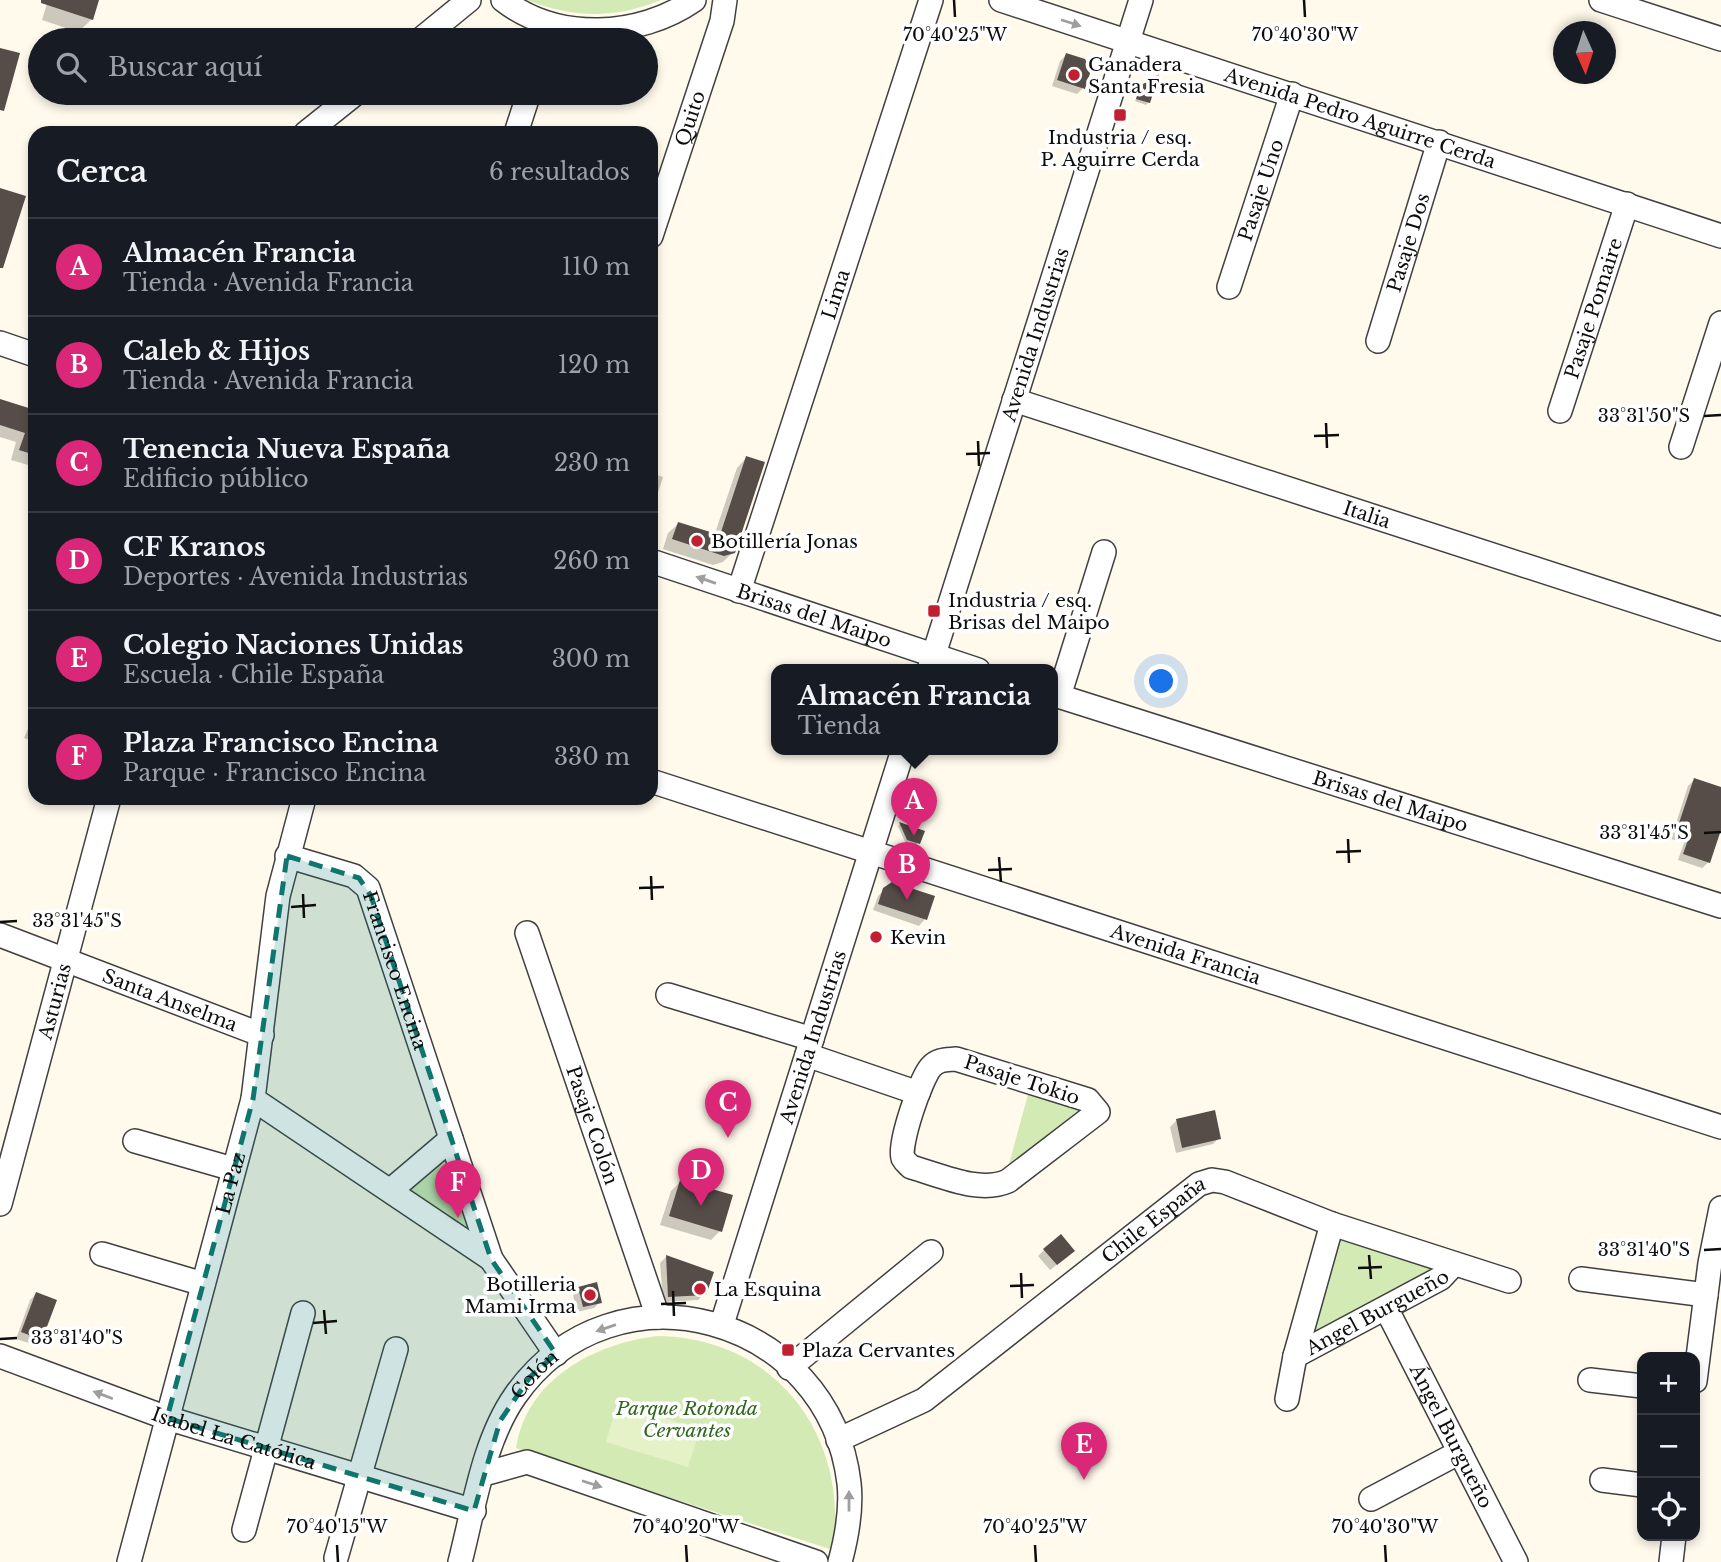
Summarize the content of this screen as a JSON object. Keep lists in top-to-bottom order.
{
  "streets": {
    "street": [
      "Avenida Pedro Aguirre Cerda",
      "Quito",
      "Pasaje Uno",
      "Pasaje Dos",
      "Lima",
      "Pasaje Pomaire",
      "Avenida Industrias",
      "Italia",
      "Brisas del Maipo",
      "Avenida Francia",
      "Francisco Encina",
      "Santa Anselma",
      "Asturias",
      "Pasaje Tokio",
      "Pasaje Colón",
      "La Paz",
      "Chile España",
      "Angel Burgueño",
      "Colón",
      "Ángel Burgueño",
      "Isabel La Católica"
    ]
  },
  "crossings": [
    ["Avenida Pedro Aguirre Cerda", "Pasaje Uno"],
    ["Avenida Pedro Aguirre Cerda", "Pasaje Dos"],
    ["Avenida Pedro Aguirre Cerda", "Pasaje Pomaire"],
    ["Avenida Pedro Aguirre Cerda", "Avenida Industrias"],
    ["Lima", "Brisas del Maipo"],
    ["Avenida Industrias", "Italia"],
    ["Avenida Industrias", "Brisas del Maipo"],
    ["Avenida Industrias", "Avenida Francia"],
    ["Avenida Industrias", "Colón"],
    ["Francisco Encina", "La Paz"],
    ["Francisco Encina", "Colón"],
    ["Santa Anselma", "Asturias"],
    ["Santa Anselma", "La Paz"],
    ["Pasaje Colón", "Colón"],
    ["La Paz", "Isabel La Católica"],
    ["Chile España", "Angel Burgueño"],
    ["Angel Burgueño", "Ángel Burgueño"],
    ["Colón", "Isabel La Católica"]
  ],
  "parks": ["Parque Rotonda Cervantes"],
  "places": {
    "other": [
      "Ganadera Santa Fresia",
      "Botillería Jonas",
      "Kevin",
      "La Esquina",
      "Botilleria Mami Irma"
    ],
    "transit": ["Industria / esq. P. Aguirre Cerda", "Industria / esq. Brisas del Maipo", "Plaza Cervantes"]
  },
  "north": "bottom",
  "page": {
    "search": "Buscar aquí",
    "heading": ["Cerca", "6 resultados"],
    "list": [
      {
        "mark": "A",
        "name": "Almacén Francia",
        "note": "Tienda · Avenida Francia",
        "value": "110 m"
      },
      {
        "mark": "B",
        "name": "Caleb & Hijos",
        "note": "Tienda · Avenida Francia",
        "value": "120 m"
      },
      {
        "mark": "C",
        "name": "Tenencia Nueva España",
        "note": "Edificio público",
        "value": "230 m"
      },
      {
        "mark": "D",
        "name": "CF Kranos",
        "note": "Deportes · Avenida Industrias",
        "value": "260 m"
      },
      {
        "mark": "E",
        "name": "Colegio Naciones Unidas",
        "note": "Escuela · Chile España",
        "value": "300 m"
      },
      {
        "mark": "F",
        "name": "Plaza Francisco Encina",
        "note": "Parque · Francisco Encina",
        "value": "330 m"
      }
    ],
    "popup": ["Almacén Francia", "Tienda"],
    "pins": [
      "A",
      "B",
      "C",
      "D",
      "F",
      "E"
    ],
    "map_buttons": ["+", "−"]
  },
  "coordinates": [
    "70°40'25\"W",
    "70°40'30\"W",
    "33°31'50\"S",
    "33°31'45\"S",
    "33°31'40\"S",
    "70°40'15\"W",
    "70°40'20\"W"
  ]
}
